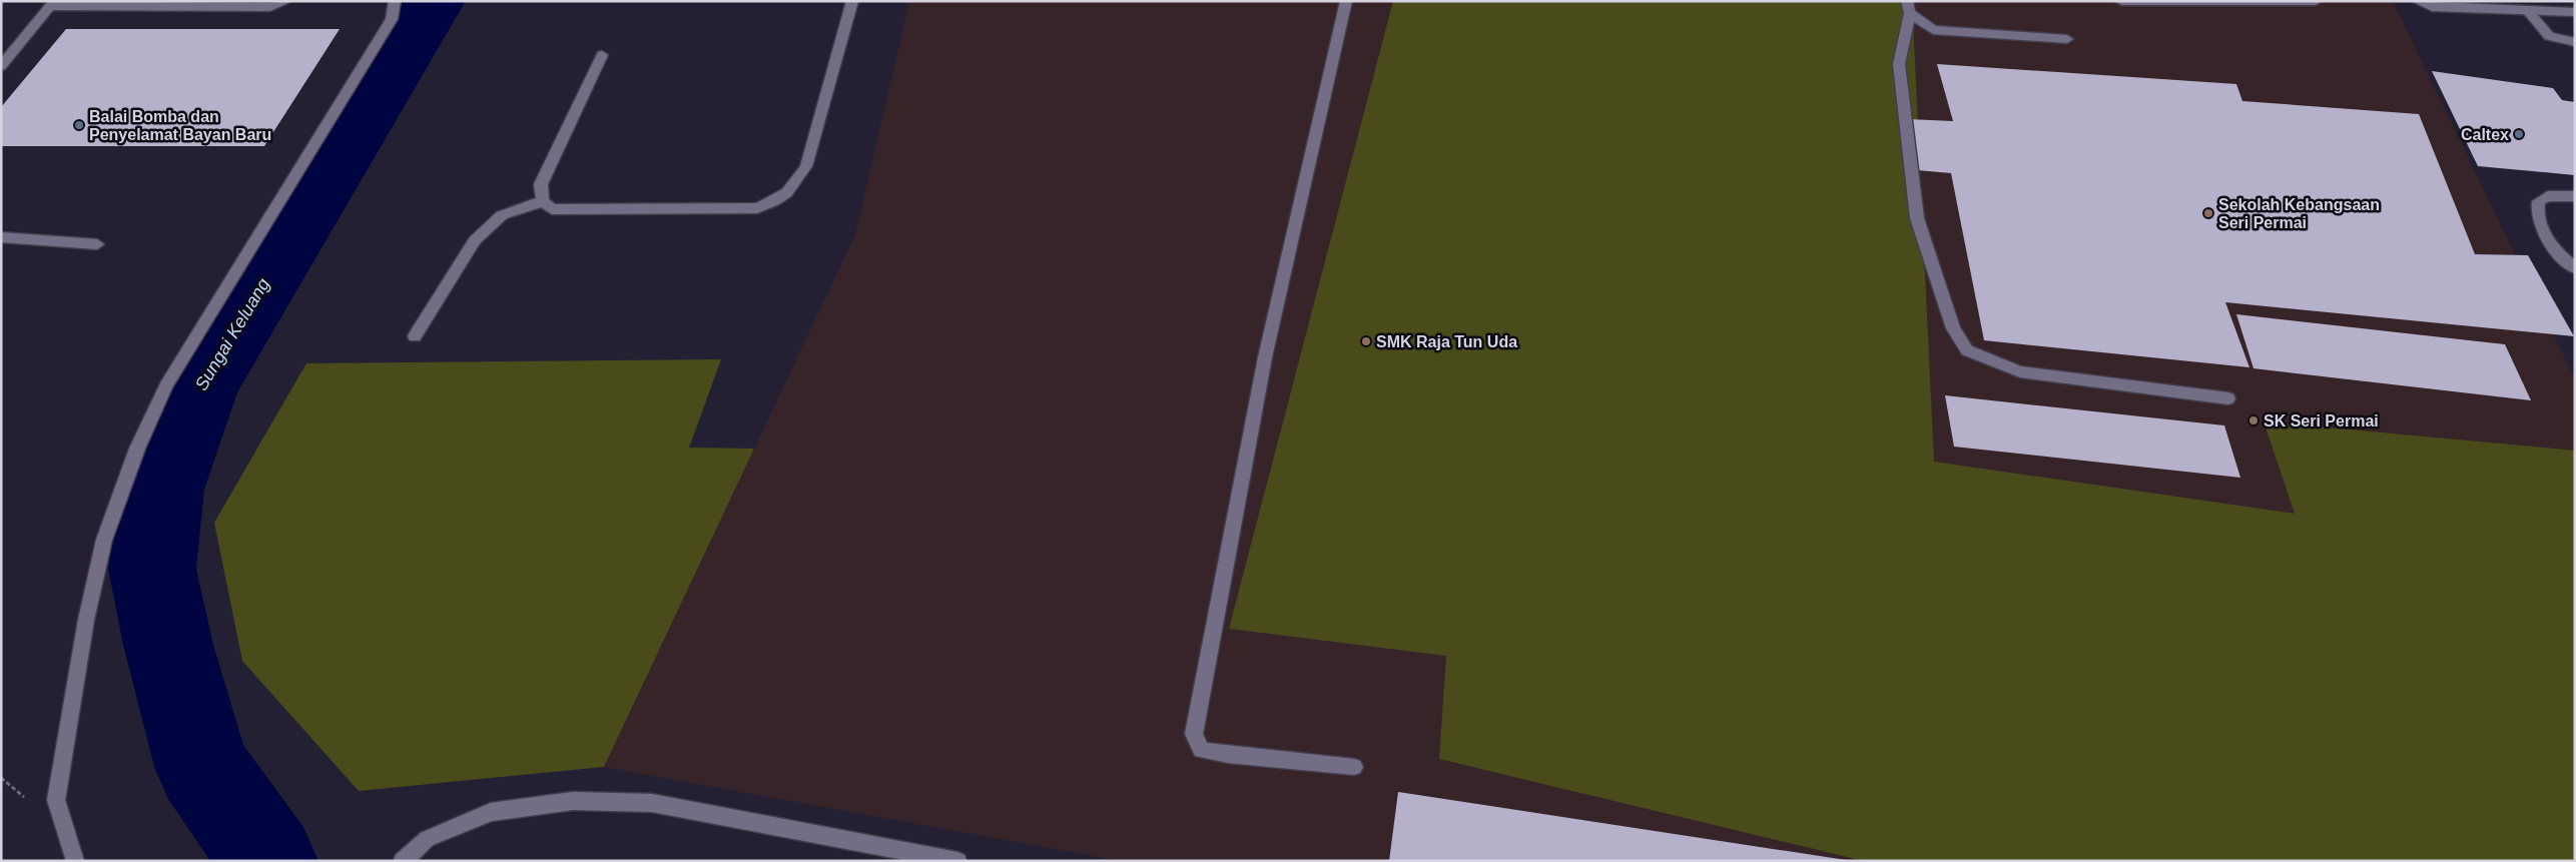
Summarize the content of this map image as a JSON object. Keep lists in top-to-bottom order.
{
  "water": ["Sungai Keluang"],
  "places": [
    "Balai Bomba dan Penyelamat Bayan Baru",
    "Caltex",
    "Sekolah Kebangsaan Seri Permai",
    "SMK Raja Tun Uda",
    "SK Seri Permai"
  ]
}
